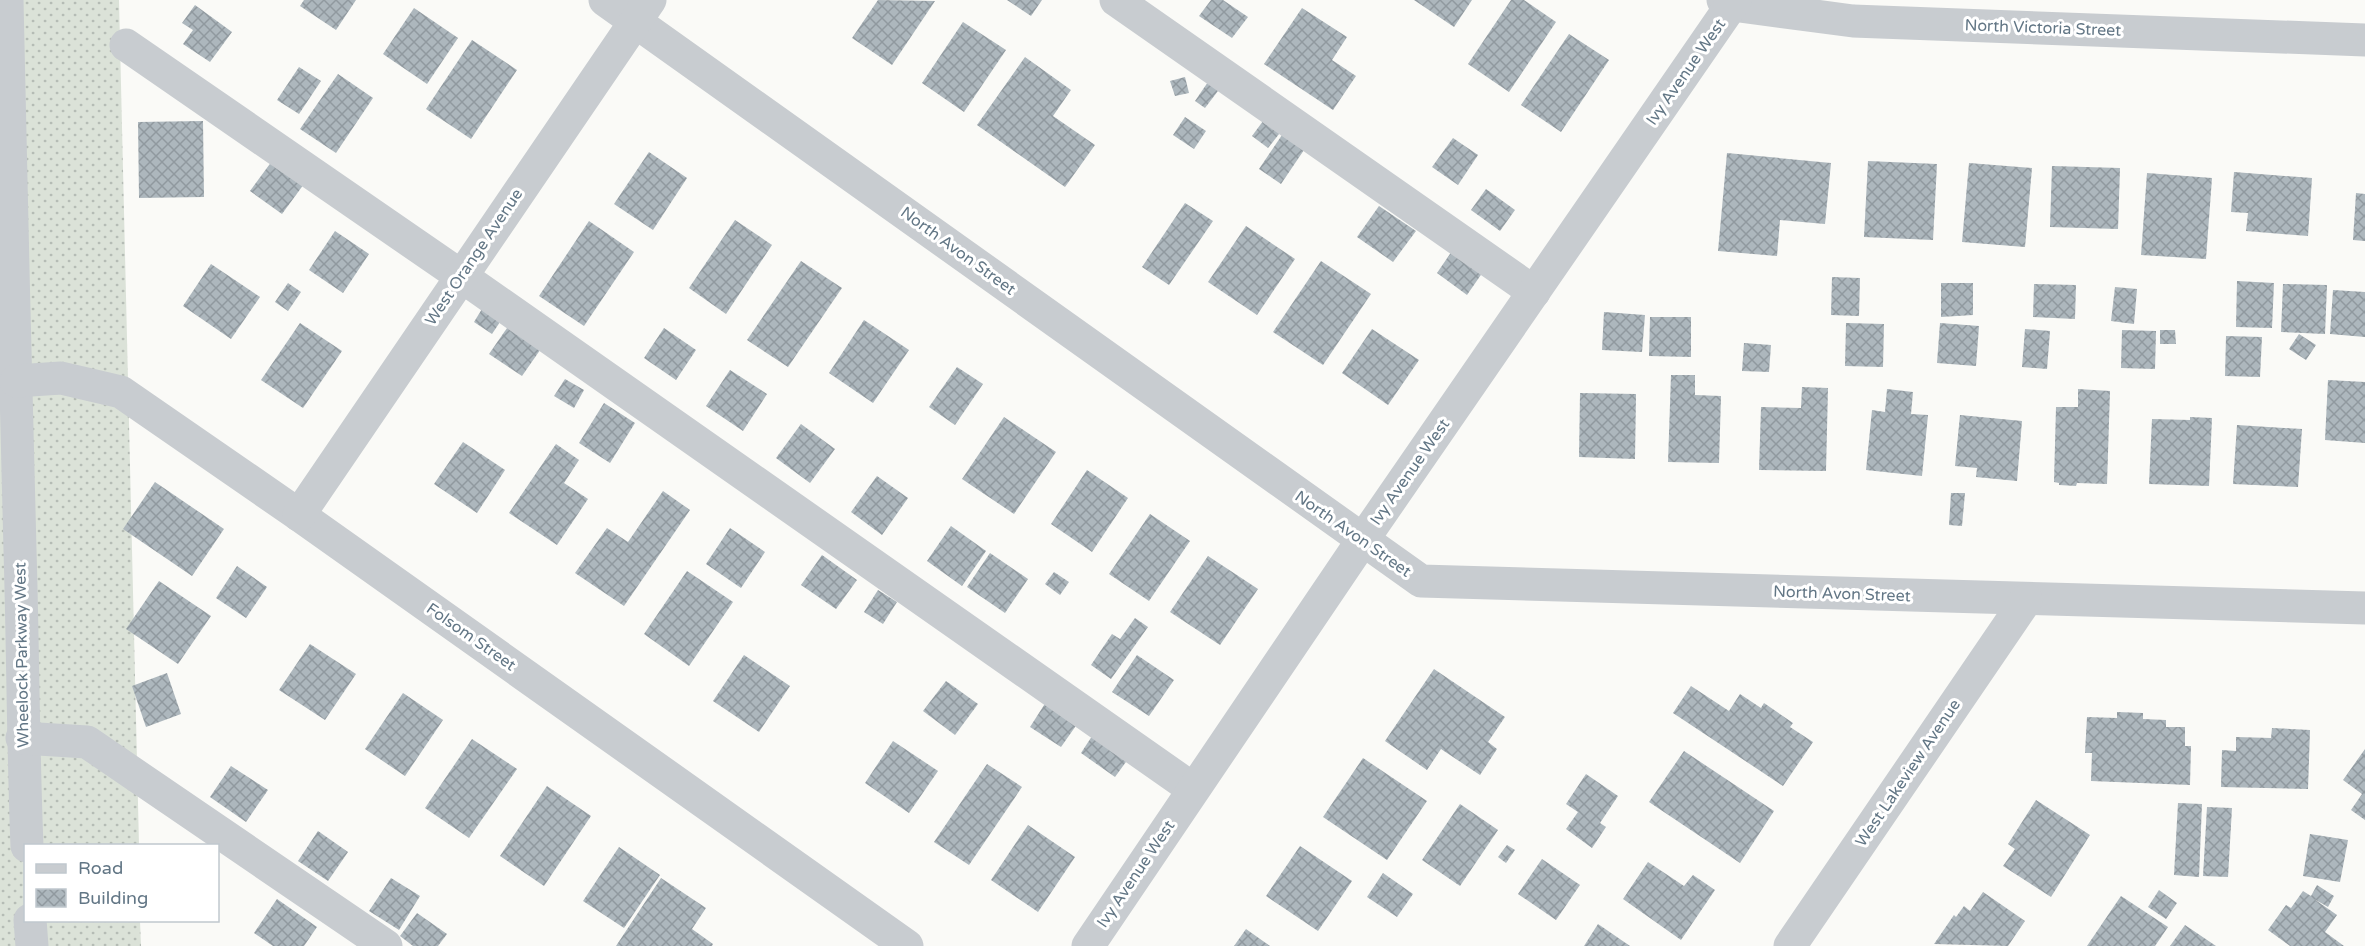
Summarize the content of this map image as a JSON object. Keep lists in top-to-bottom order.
{
  "streets": {
    "street": [
      "North Victoria Street",
      "Ivy Avenue West",
      "North Avon Street",
      "West Orange Avenue",
      "Folsom Street",
      "Wheelock Parkway West",
      "West Lakeview Avenue"
    ]
  },
  "crossings": [
    ["North Victoria Street", "Ivy Avenue West"],
    ["Ivy Avenue West", "North Avon Street"],
    ["North Avon Street", "West Orange Avenue"],
    ["North Avon Street", "West Lakeview Avenue"],
    ["West Orange Avenue", "Folsom Street"],
    ["Folsom Street", "Wheelock Parkway West"]
  ],
  "legend": ["Road", "Building"]
}
